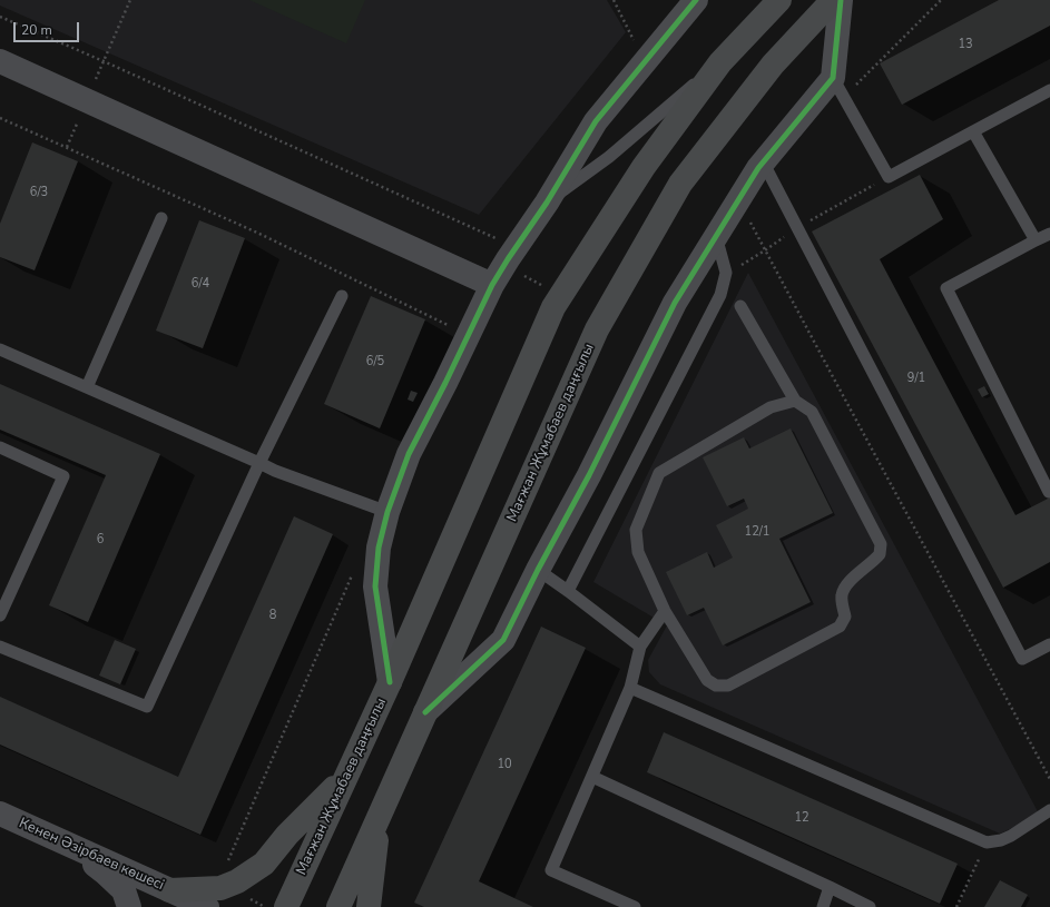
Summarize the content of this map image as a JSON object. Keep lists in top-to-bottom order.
{
  "streets": {
    "main road": ["Мағжан Жұмабаев даңғылы"],
    "street": ["Кенен Әзірбаев көшесі"]
  },
  "house_numbers": [
    "13",
    "6/3",
    "6/4",
    "6/5",
    "9/1",
    "12/1",
    "6",
    "8",
    "10",
    "12"
  ],
  "scale_bar": "20 m"
}
